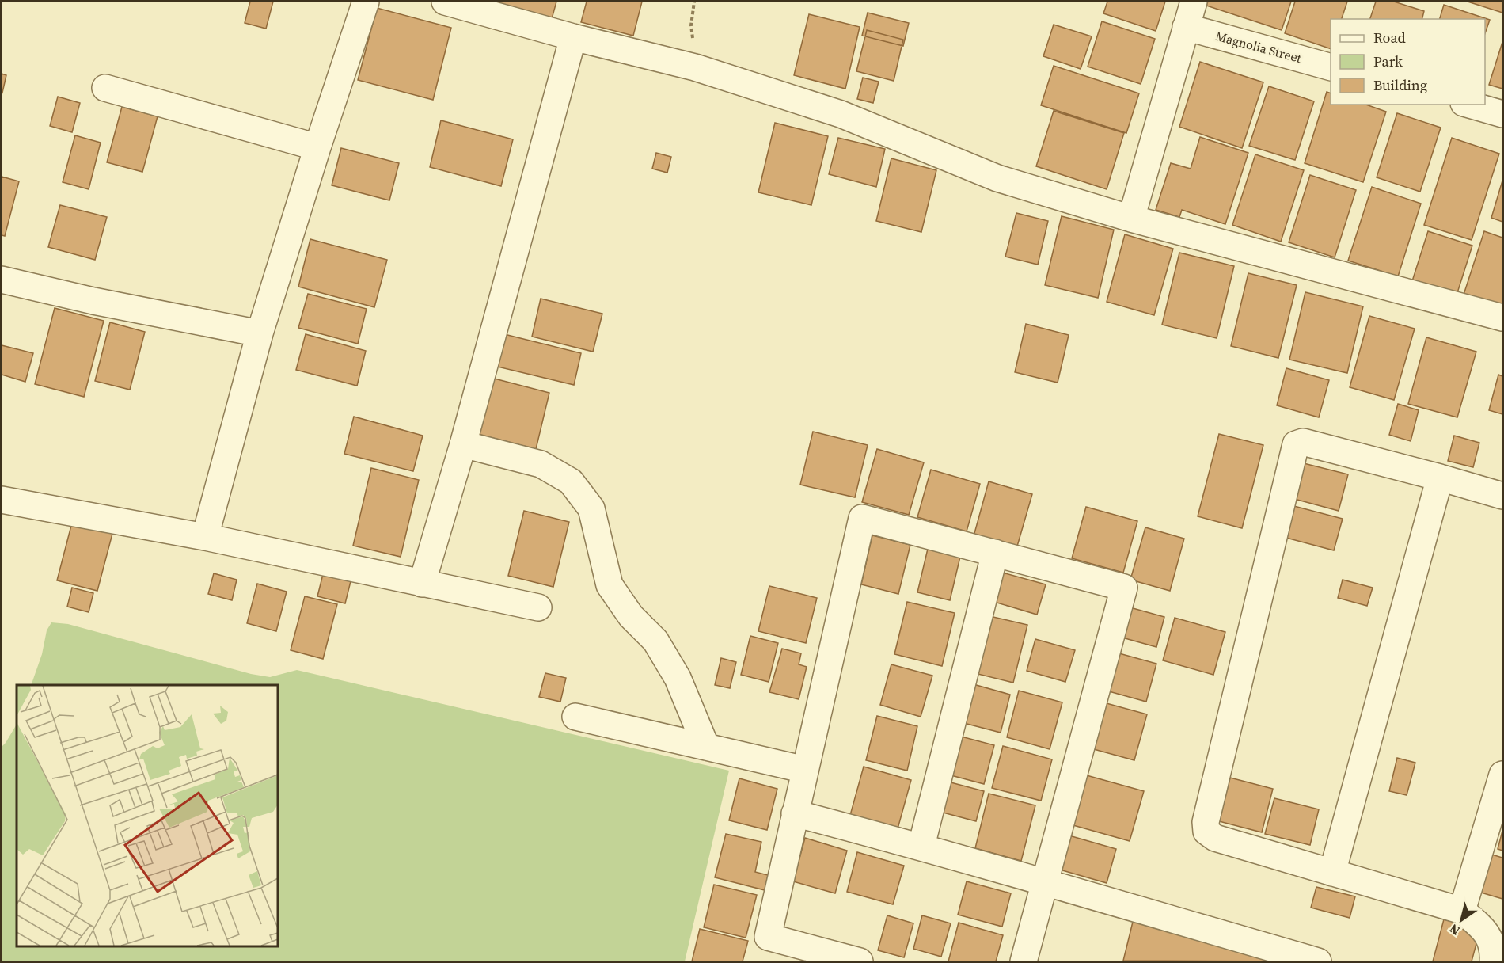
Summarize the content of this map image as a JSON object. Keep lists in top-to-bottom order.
{
  "streets": {
    "street": ["Magnolia Street"]
  },
  "legend": ["Road", "Park", "Building"],
  "north": "bottom left"
}
